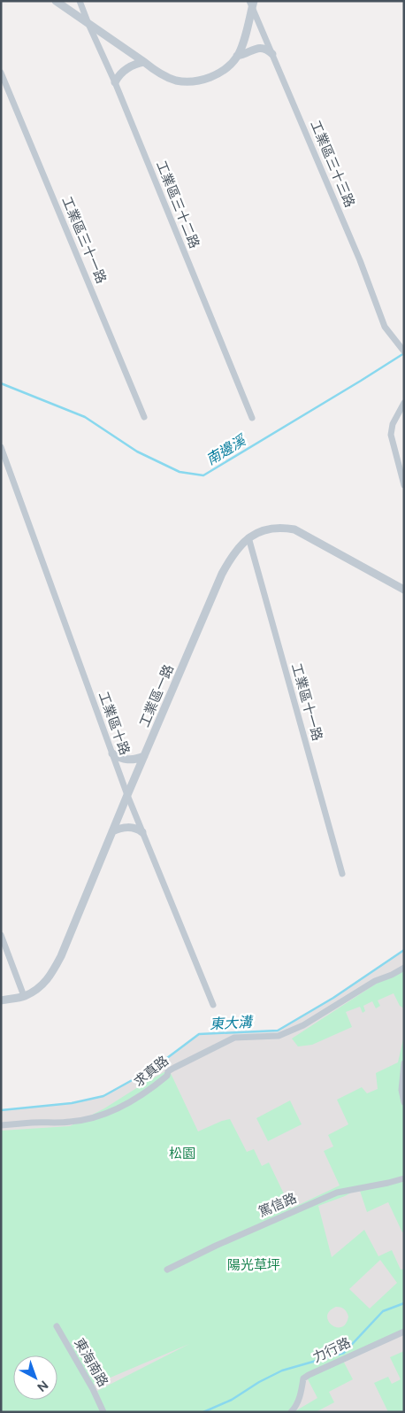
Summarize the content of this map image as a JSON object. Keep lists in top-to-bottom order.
{
  "streets": {
    "street": [
      "工業區三十三路",
      "工業區三十二路",
      "工業區三十一路",
      "工業區一路",
      "工業區十一路",
      "工業區十路",
      "求真路",
      "篤信路",
      "力行路",
      "東海南路"
    ]
  },
  "crossings": [
    ["工業區一路", "工業區十一路"],
    ["工業區一路", "工業區十路"]
  ],
  "water": ["南邊溪", "東大溝"],
  "parks": ["松園", "陽光草坪"],
  "north": "bottom right"
}
